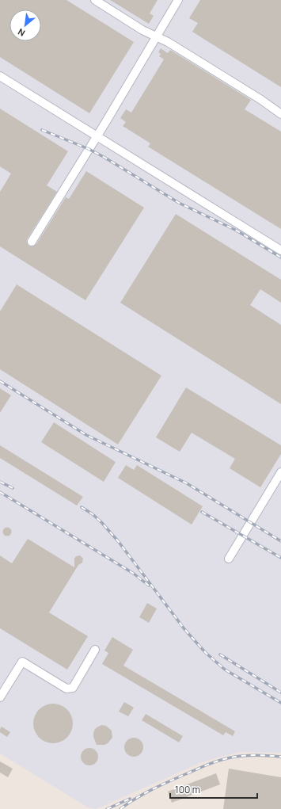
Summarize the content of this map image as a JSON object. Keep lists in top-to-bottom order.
{
  "scale_bar": "100 m",
  "north": "bottom left"
}
